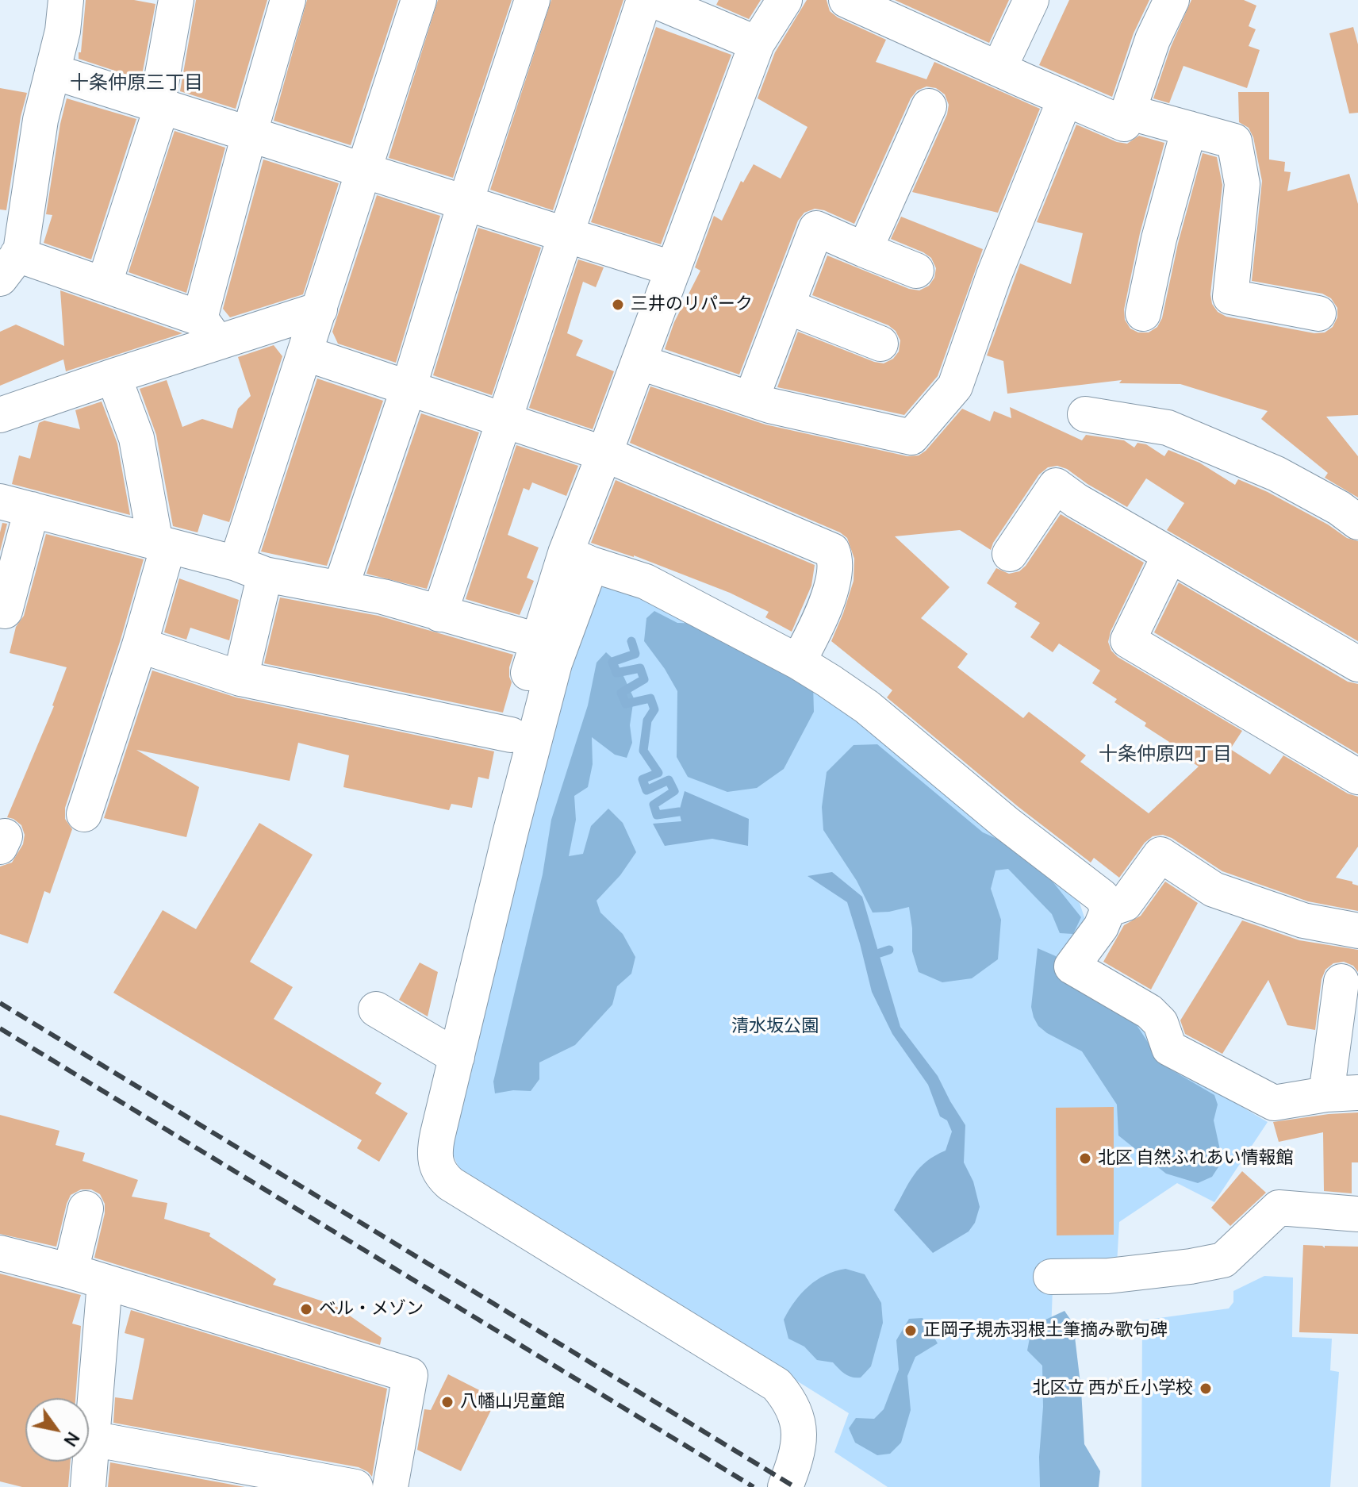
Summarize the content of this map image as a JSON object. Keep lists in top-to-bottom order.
{
  "districts": ["十条仲原三丁目", "十条仲原四丁目"],
  "parks": ["清水坂公園"],
  "places": [
    "三井のリパーク",
    "北区 自然ふれあい情報館",
    "ベル・メゾン",
    "正岡子規赤羽根土筆摘み歌句碑",
    "北区立 西が丘小学校",
    "八幡山児童館"
  ],
  "north": "bottom right"
}
